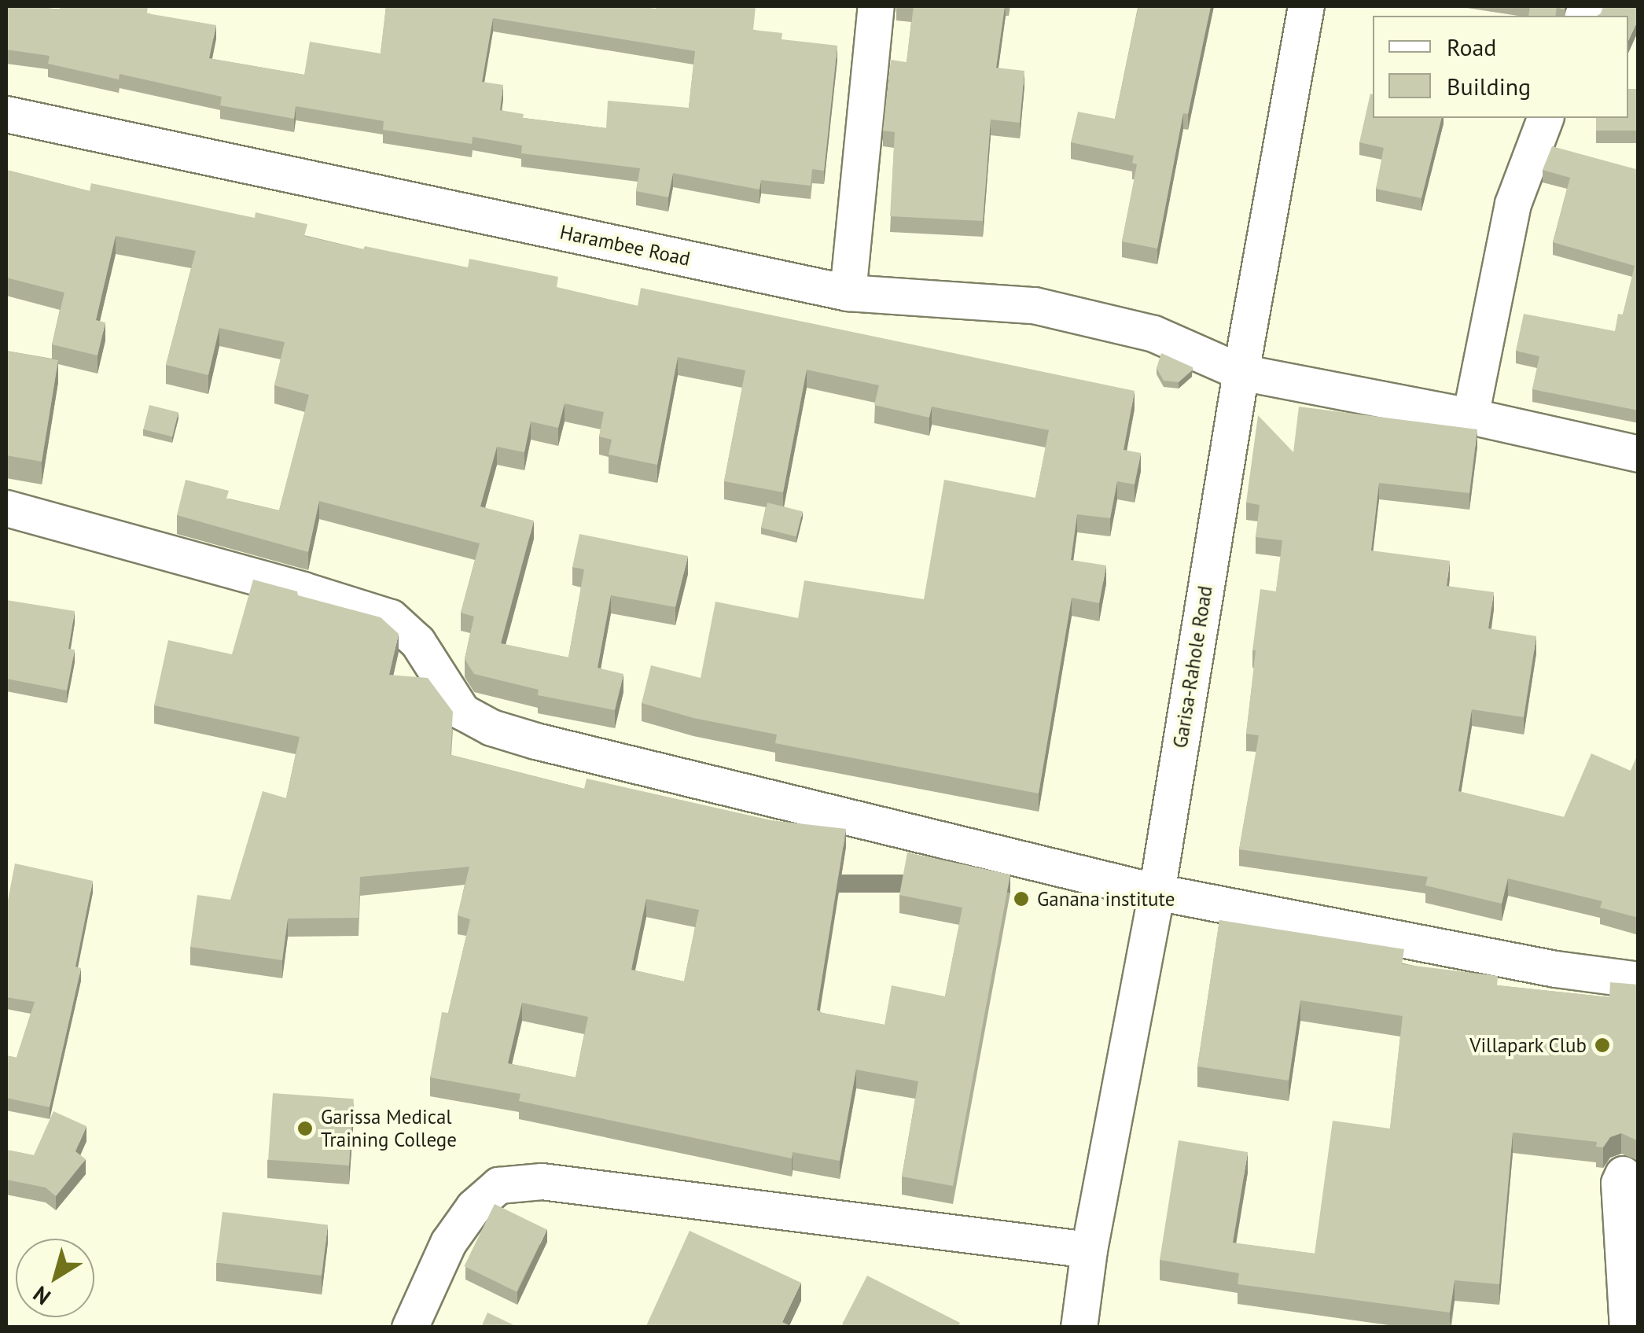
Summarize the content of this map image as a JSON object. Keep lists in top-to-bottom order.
{
  "streets": {
    "street": ["Harambee Road", "Garisa-Rahole Road"]
  },
  "crossings": [
    ["Harambee Road", "Garisa-Rahole Road"]
  ],
  "places": ["Ganana institute", "Villapark Club", "Garissa Medical Training College"],
  "legend": ["Road", "Building"],
  "north": "bottom left"
}
